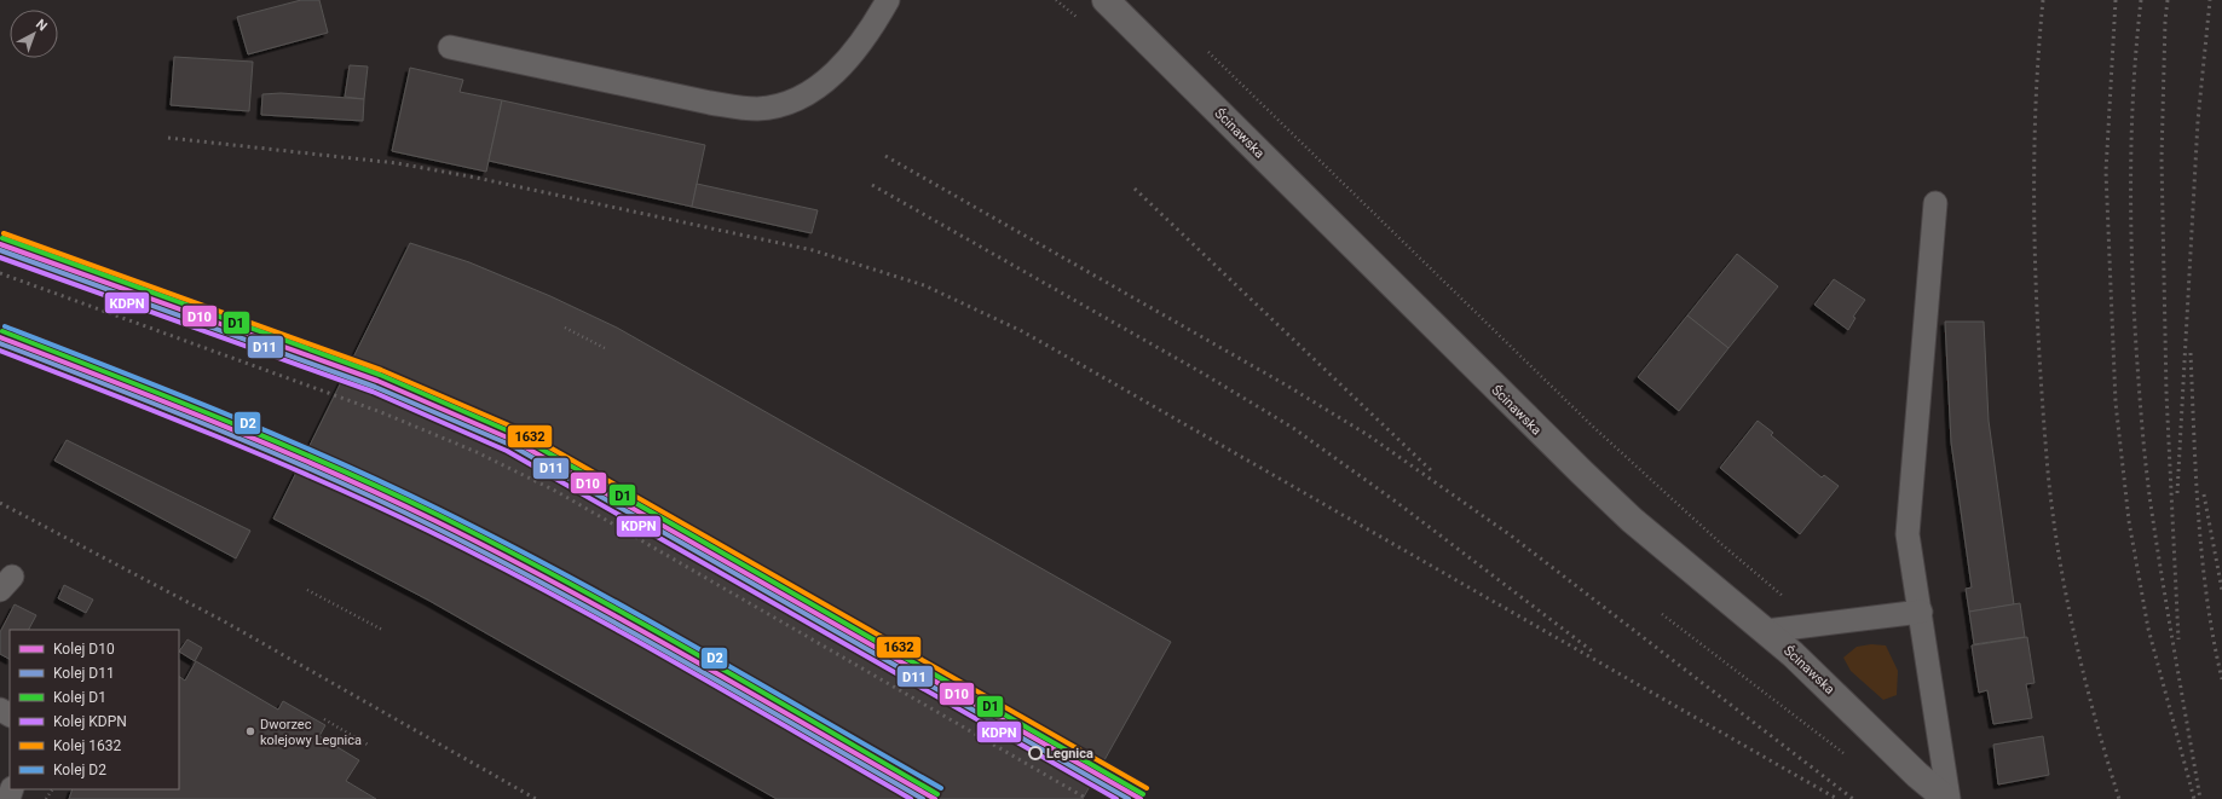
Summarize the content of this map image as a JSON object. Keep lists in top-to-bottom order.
{
  "streets": {
    "street": ["Ścinawska"]
  },
  "places": ["Dworzec kolejowy Legnica", "Legnica"],
  "lines": [
    "rail line 1632",
    "rail line D1",
    "rail line D10",
    "rail line D11",
    "rail line KDPN",
    "rail line D2"
  ],
  "legend": [
    "Kolej D10",
    "Kolej D11",
    "Kolej D1",
    "Kolej KDPN",
    "Kolej 1632",
    "Kolej D2"
  ],
  "north": "top right"
}
